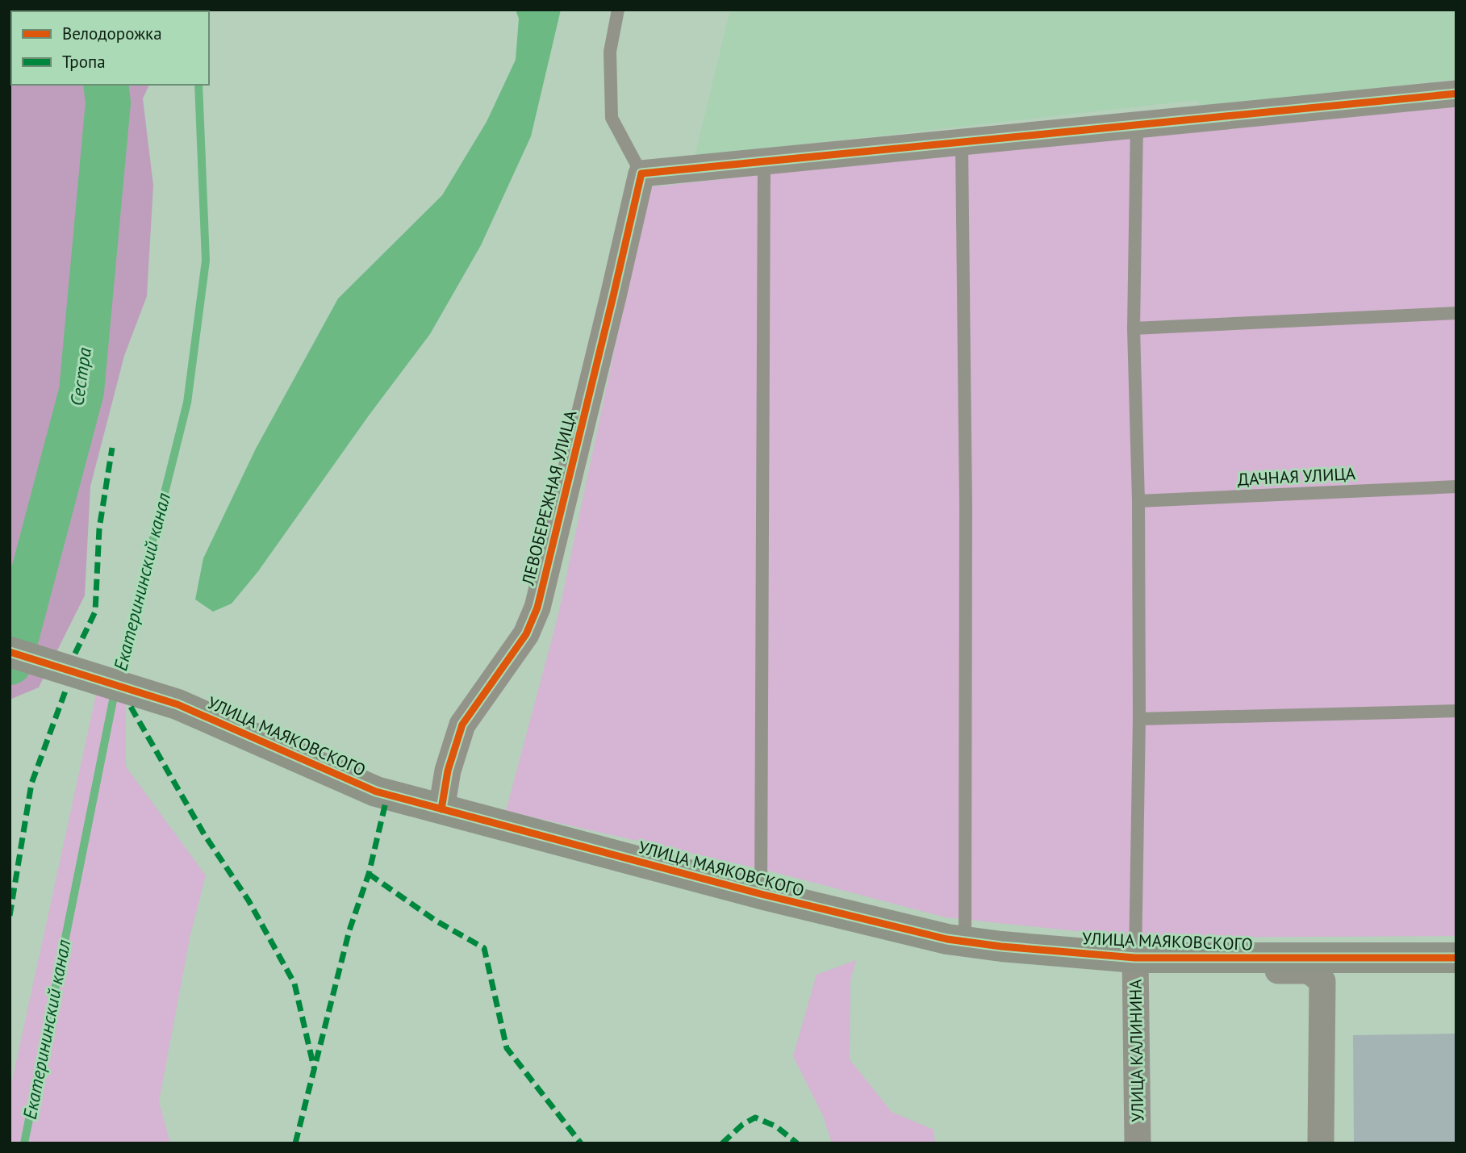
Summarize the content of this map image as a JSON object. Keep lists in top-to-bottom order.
{
  "streets": {
    "street": ["ЛЕВОБЕРЕЖНАЯ УЛИЦА", "УЛИЦА МАЯКОВСКОГО", "УЛИЦА КАЛИНИНА"],
    "lane": ["ДАЧНАЯ УЛИЦА"]
  },
  "crossings": [
    ["ЛЕВОБЕРЕЖНАЯ УЛИЦА", "УЛИЦА МАЯКОВСКОГО"],
    ["УЛИЦА МАЯКОВСКОГО", "УЛИЦА КАЛИНИНА"]
  ],
  "water": ["Сестра", "Екатерининский канал"],
  "legend": ["Велодорожка", "Тропа"]
}
